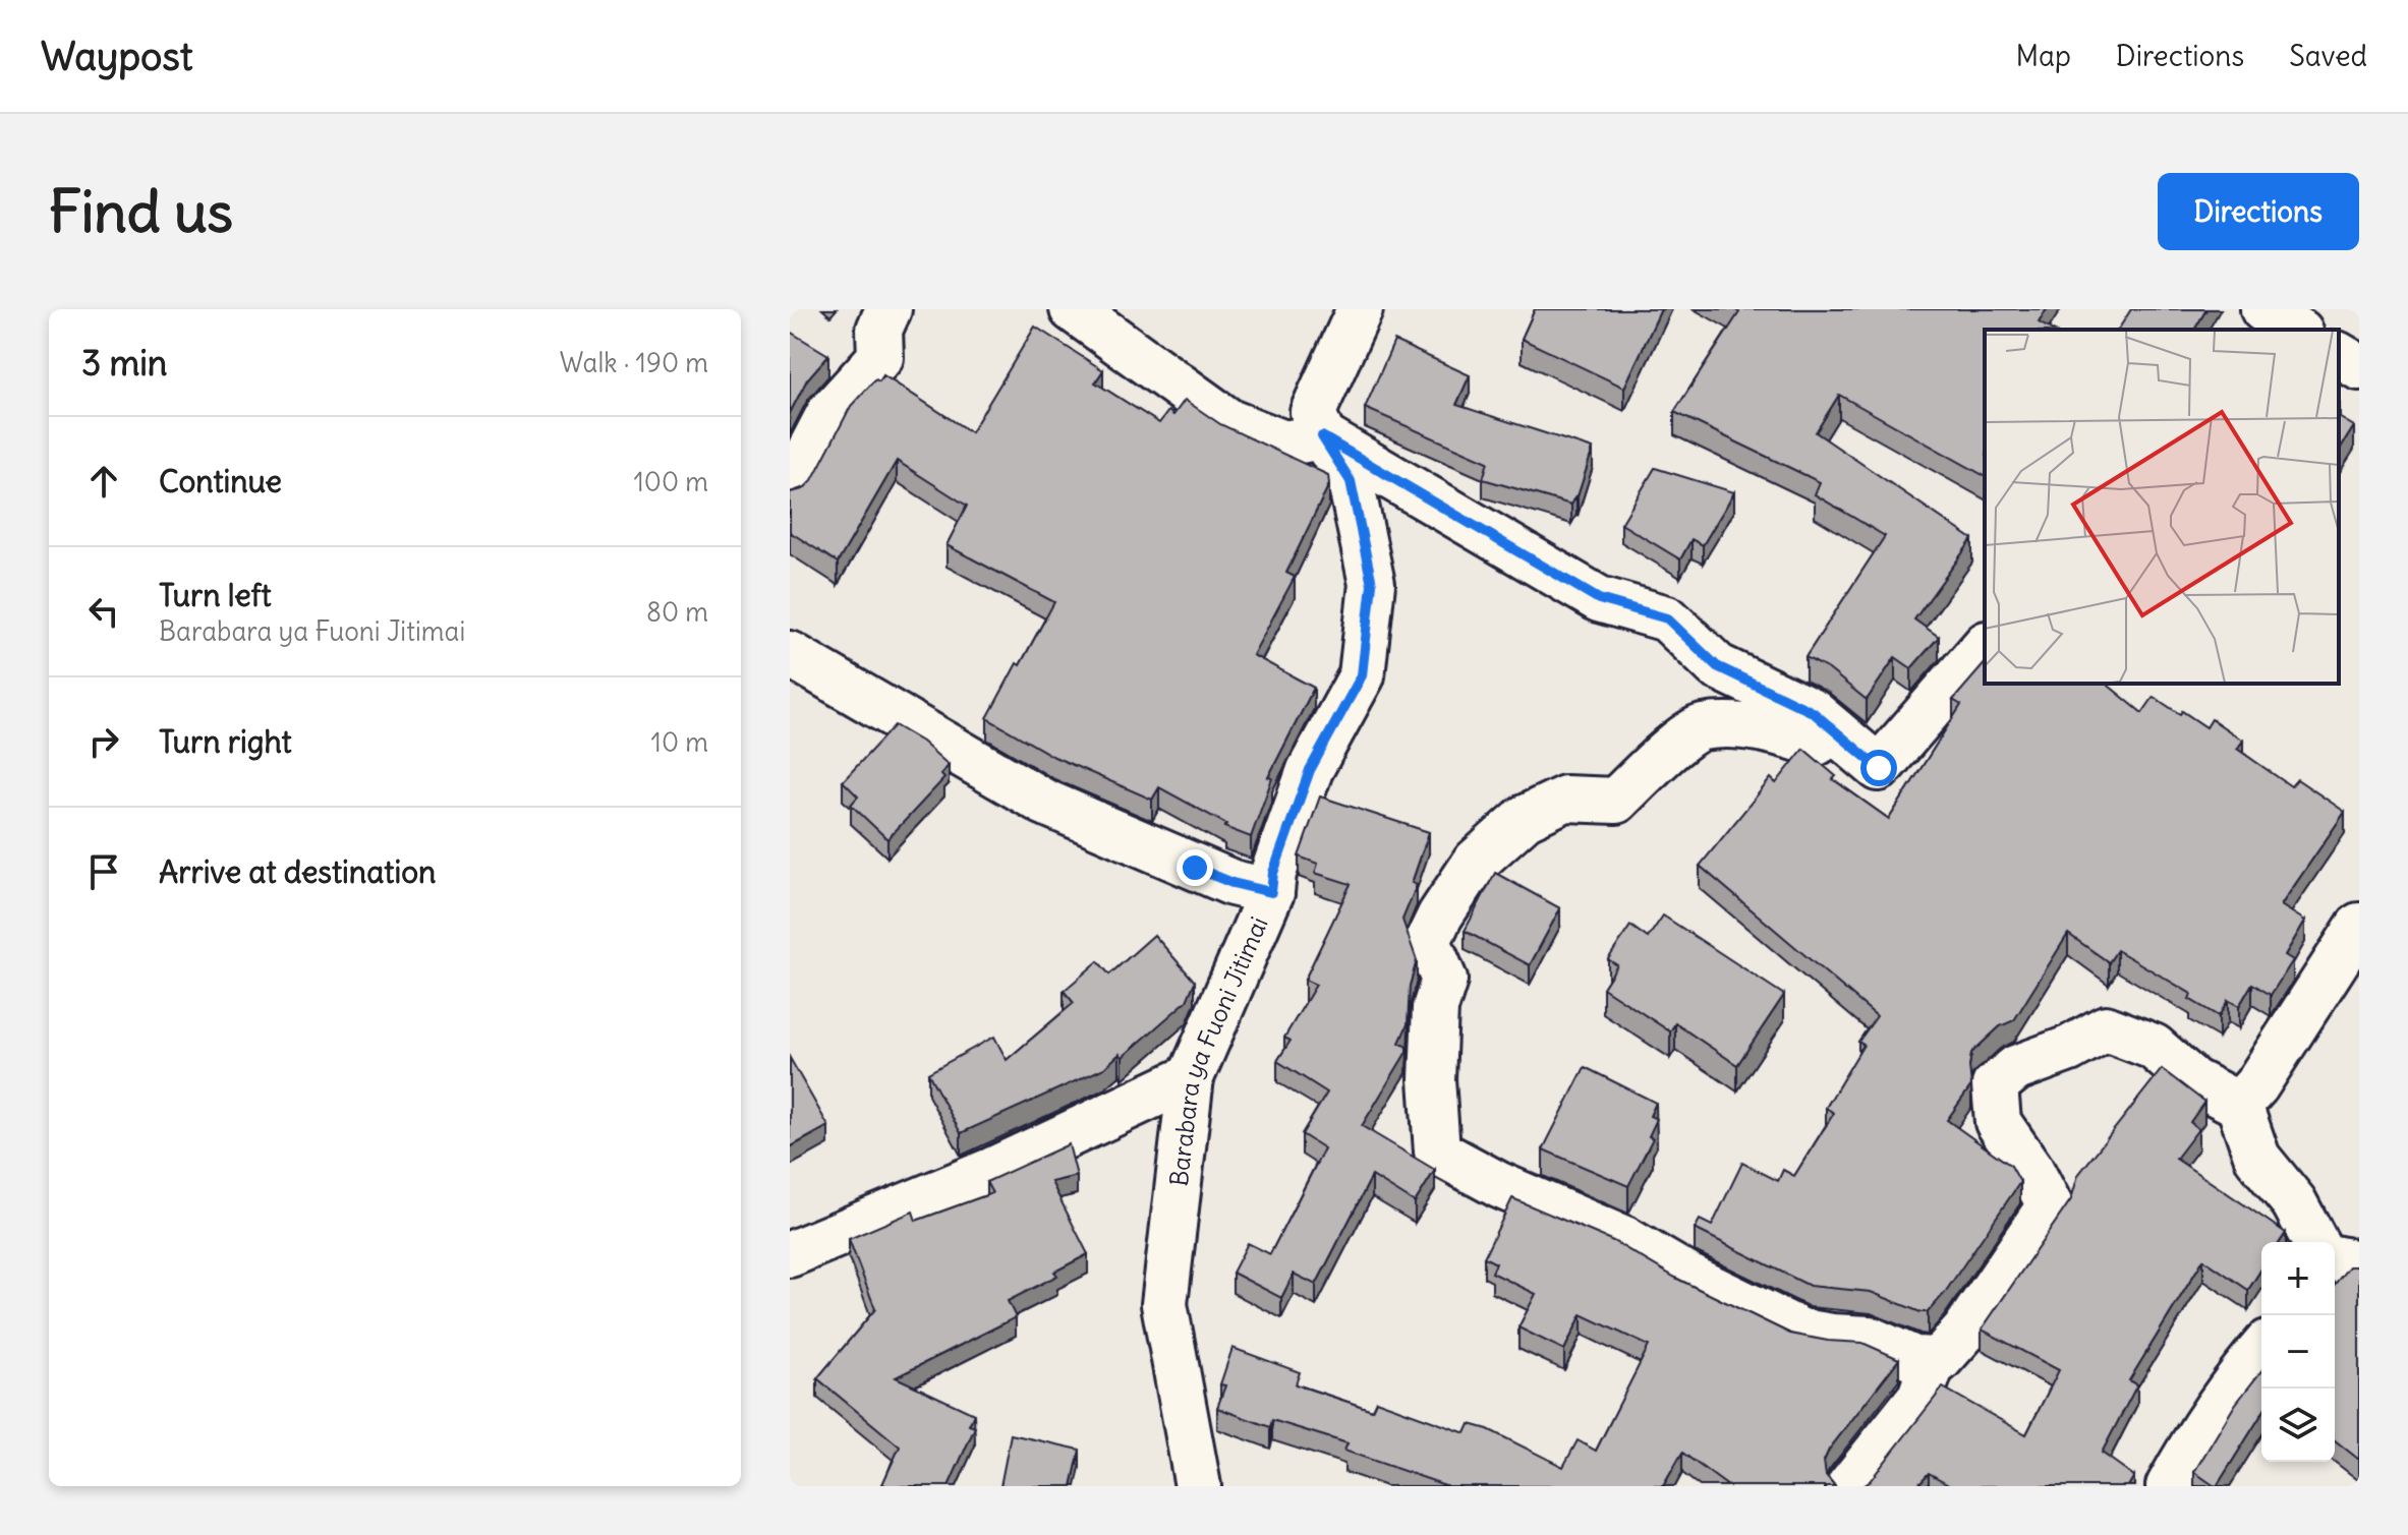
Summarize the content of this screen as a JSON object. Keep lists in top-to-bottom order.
{
  "streets": {
    "street": ["Barabara ya Fuoni Jitimai"]
  },
  "page": {
    "header": "Waypost",
    "nav": ["Map", "Directions", "Saved"],
    "buttons": "Directions",
    "title": "Find us",
    "heading": ["3 min", "Walk · 190 m"],
    "list": [
      ["Continue", "100 m"],
      ["Turn left", "Barabara ya Fuoni Jitimai", "80 m"],
      ["Turn right", "10 m"],
      "Arrive at destination"
    ],
    "map_buttons": ["+", "−"]
  }
}
